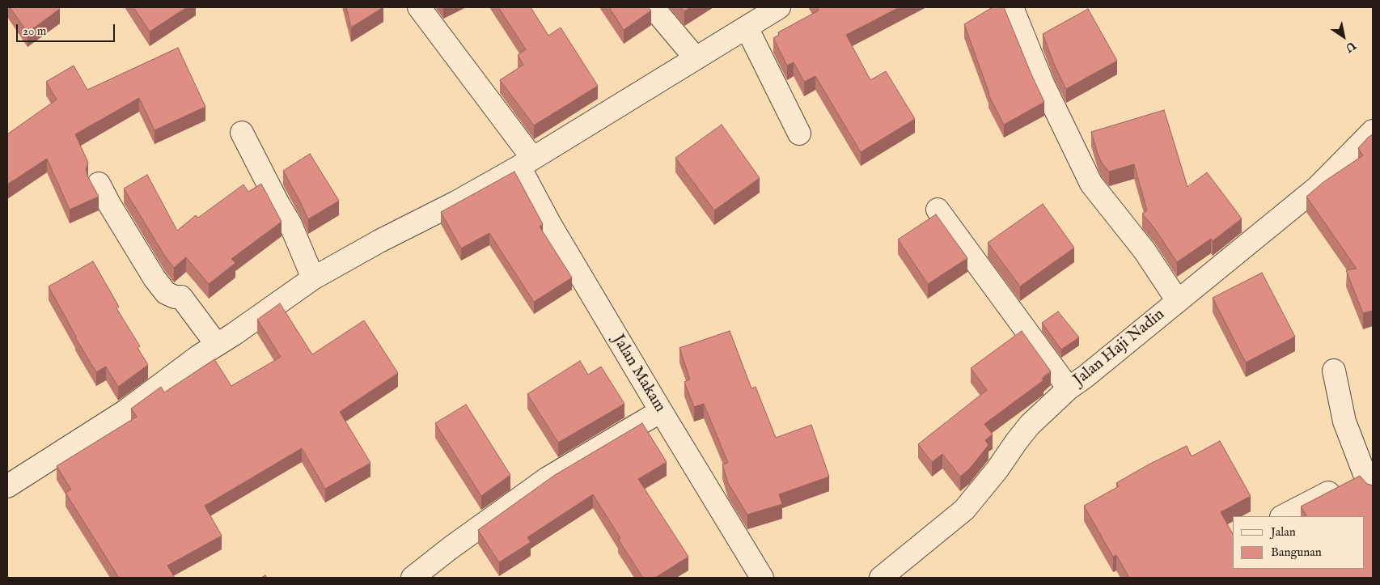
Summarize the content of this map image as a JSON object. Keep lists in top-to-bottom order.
{
  "streets": {
    "street": ["Jalan Haji Nadin", "Jalan Makam"]
  },
  "legend": ["Jalan", "Bangunan"],
  "scale_bar": "20 m",
  "north": "bottom right"
}
